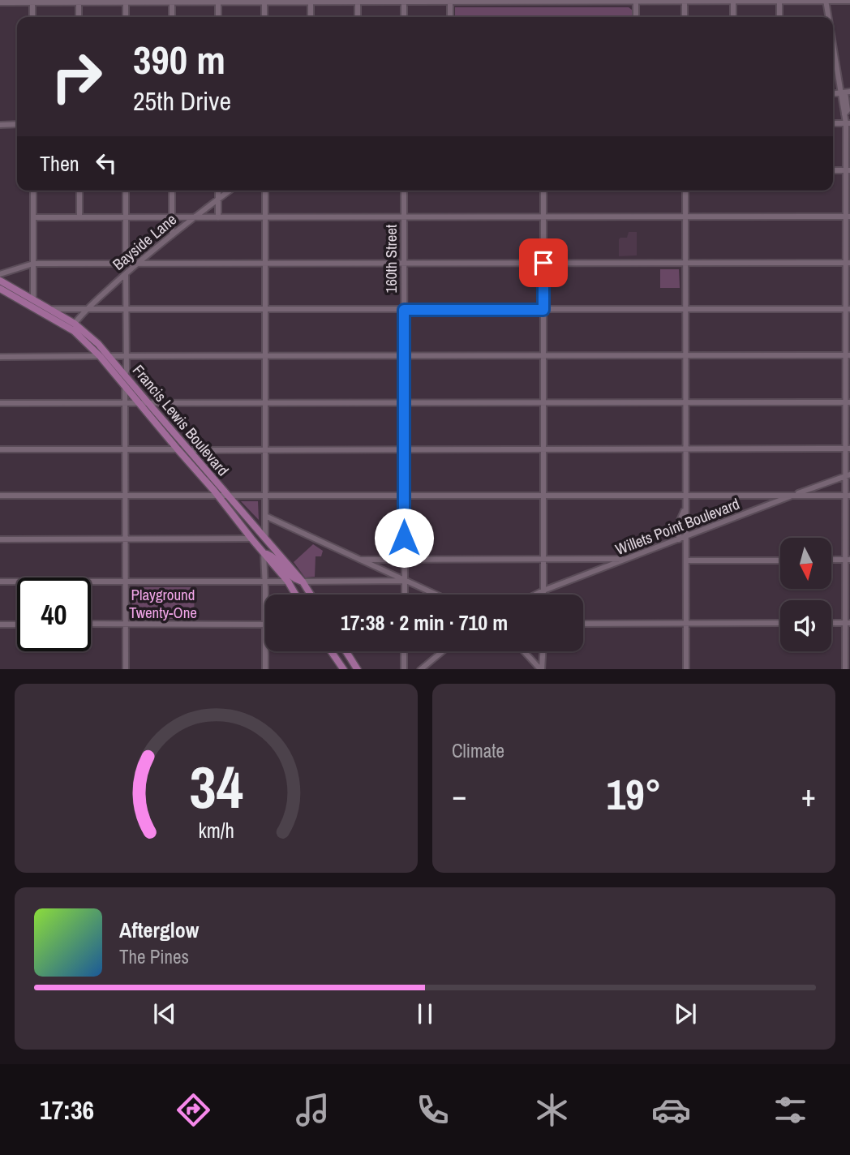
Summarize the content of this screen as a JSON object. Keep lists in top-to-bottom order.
{
  "streets": {
    "main road": ["Francis Lewis Boulevard"],
    "street": ["Bayside Lane", "160th Street", "Willets Point Boulevard"]
  },
  "crossings": [
    ["Bayside Lane", "Francis Lewis Boulevard"]
  ],
  "parks": ["Playground Twenty-One"],
  "north": "bottom",
  "page": {
    "turn": ["390 m", "25th Drive"],
    "then": "Then",
    "limit": "40",
    "trip": "17:38 · 2 min · 710 m",
    "tile": "Climate",
    "heat": ["−", "19°", "+"],
    "song": ["Afterglow", "The Pines"],
    "tabs": "17:36",
    "gauge": ["34", "km/h"]
  }
}
